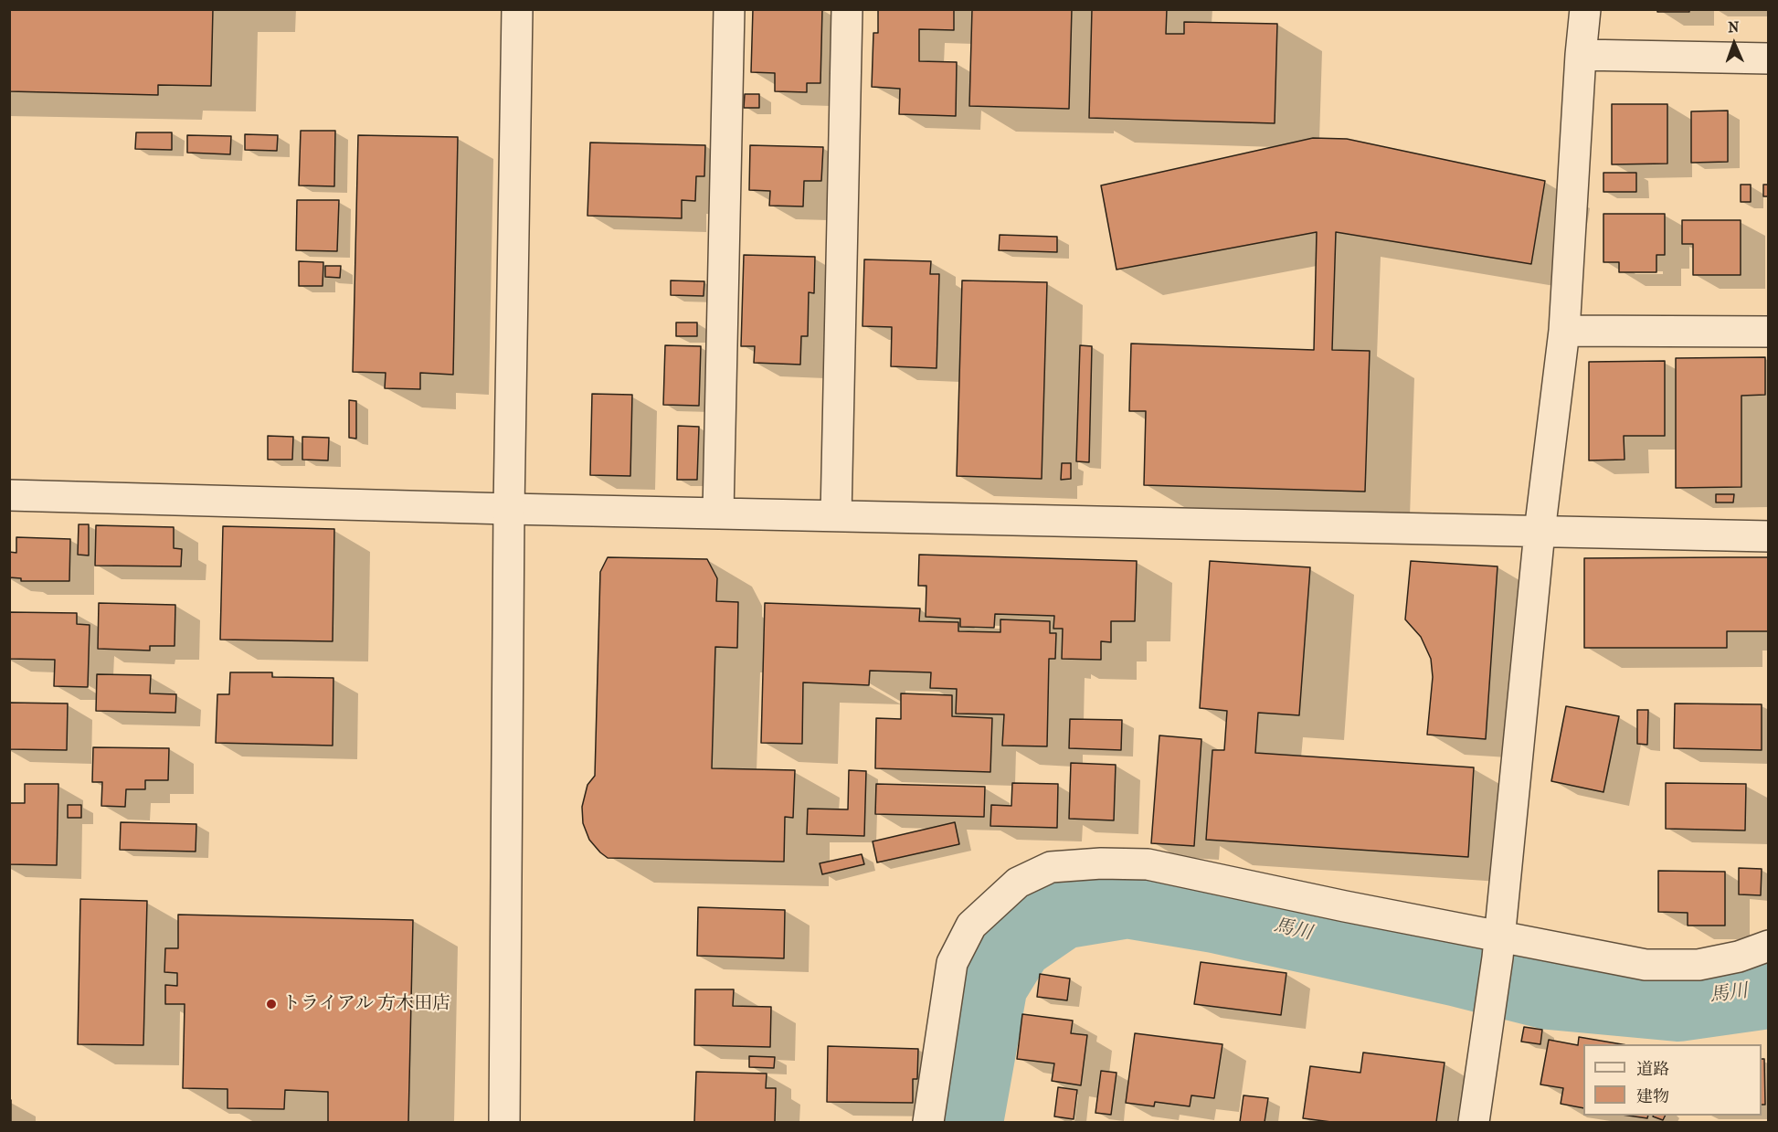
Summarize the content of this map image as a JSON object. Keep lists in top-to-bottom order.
{
  "water": ["馬川"],
  "places": ["トライアル 方木田店"],
  "legend": ["道路", "建物"],
  "north": "top"
}
